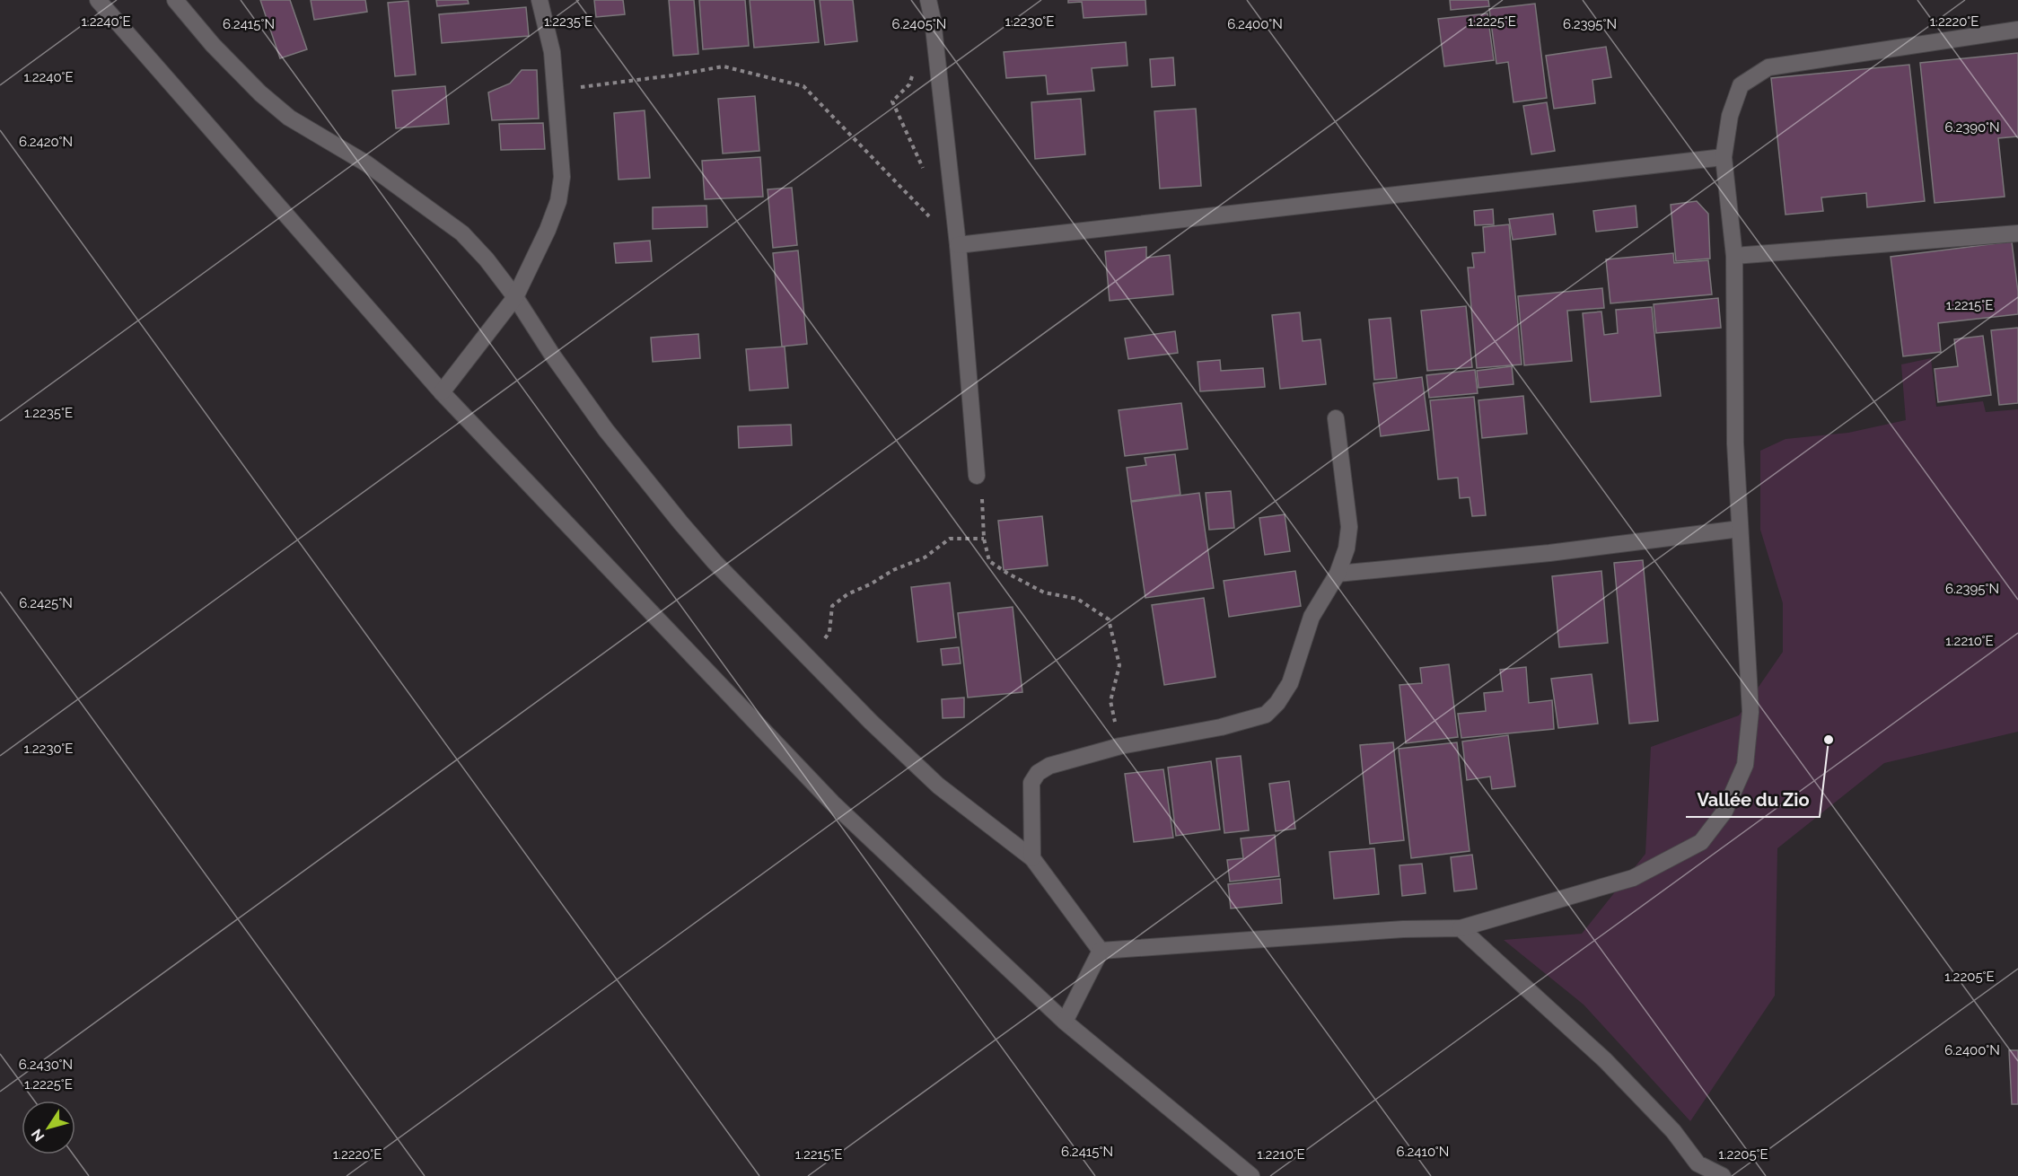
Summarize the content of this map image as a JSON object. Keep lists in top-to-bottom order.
{
  "places": ["Vallée du Zio"],
  "north": "bottom left",
  "coordinates": [
    "1.2240°E",
    "1.2235°E",
    "1.2230°E",
    "1.2225°E",
    "1.2220°E",
    "6.2415°N",
    "6.2405°N",
    "6.2400°N",
    "6.2395°N",
    "6.2390°N",
    "6.2420°N",
    "1.2215°E",
    "6.2425°N",
    "1.2210°E",
    "1.2205°E",
    "6.2430°N",
    "6.2410°N"
  ]
}
